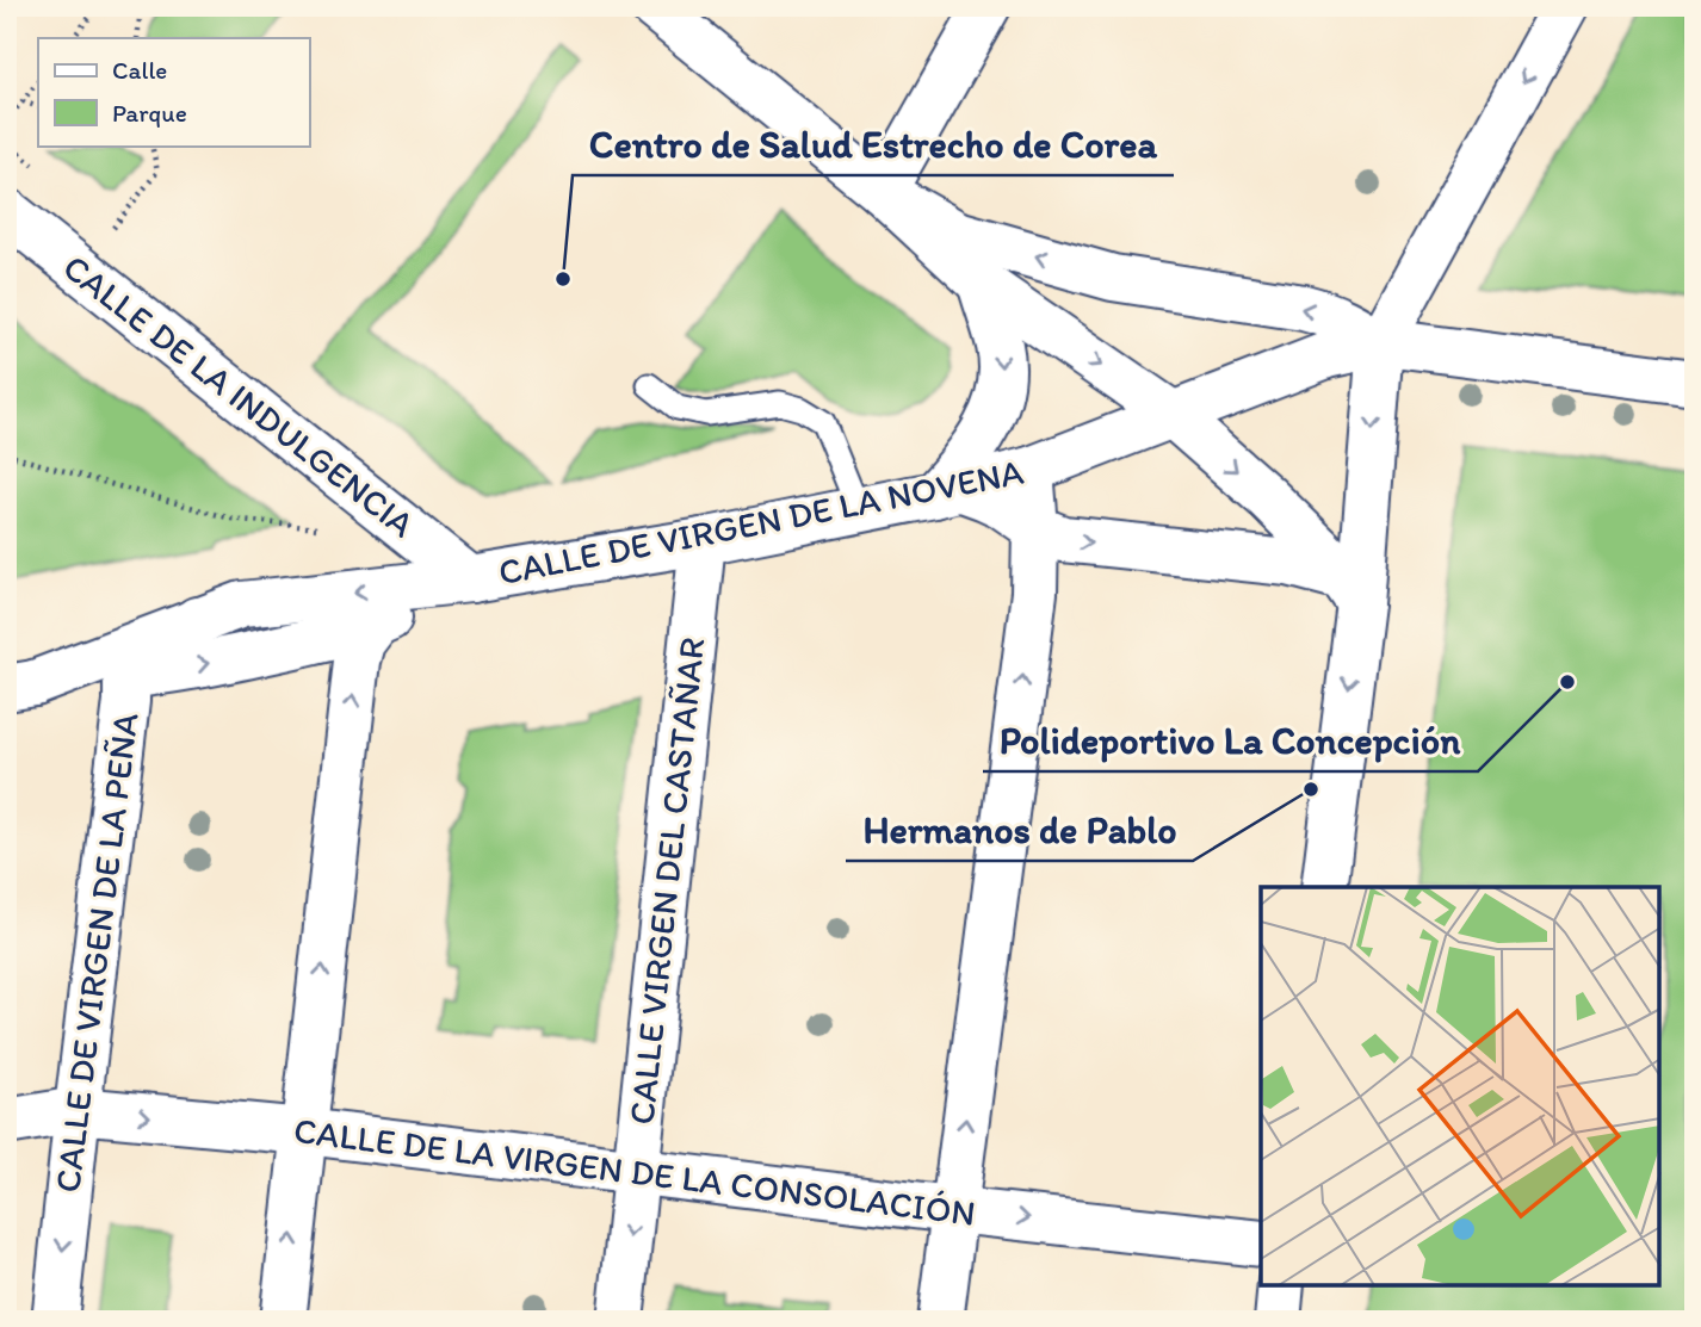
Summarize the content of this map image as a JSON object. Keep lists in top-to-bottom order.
{
  "streets": {
    "street": [
      "CALLE DE LA INDULGENCIA",
      "CALLE DE VIRGEN DE LA NOVENA",
      "CALLE VIRGEN DEL CASTAÑAR",
      "CALLE DE VIRGEN DE LA PEÑA",
      "CALLE DE LA VIRGEN DE LA CONSOLACIÓN"
    ]
  },
  "crossings": [
    ["CALLE DE LA INDULGENCIA", "CALLE DE VIRGEN DE LA NOVENA"],
    ["CALLE DE VIRGEN DE LA NOVENA", "CALLE VIRGEN DEL CASTAÑAR"],
    ["CALLE DE VIRGEN DE LA NOVENA", "CALLE DE VIRGEN DE LA PEÑA"],
    ["CALLE VIRGEN DEL CASTAÑAR", "CALLE DE LA VIRGEN DE LA CONSOLACIÓN"],
    ["CALLE DE VIRGEN DE LA PEÑA", "CALLE DE LA VIRGEN DE LA CONSOLACIÓN"]
  ],
  "one_way": ["CALLE DE LA VIRGEN DE LA CONSOLACIÓN"],
  "places": ["Centro de Salud Estrecho de Corea", "Polideportivo La Concepción", "Hermanos de Pablo"],
  "legend": ["Calle", "Parque"]
}
